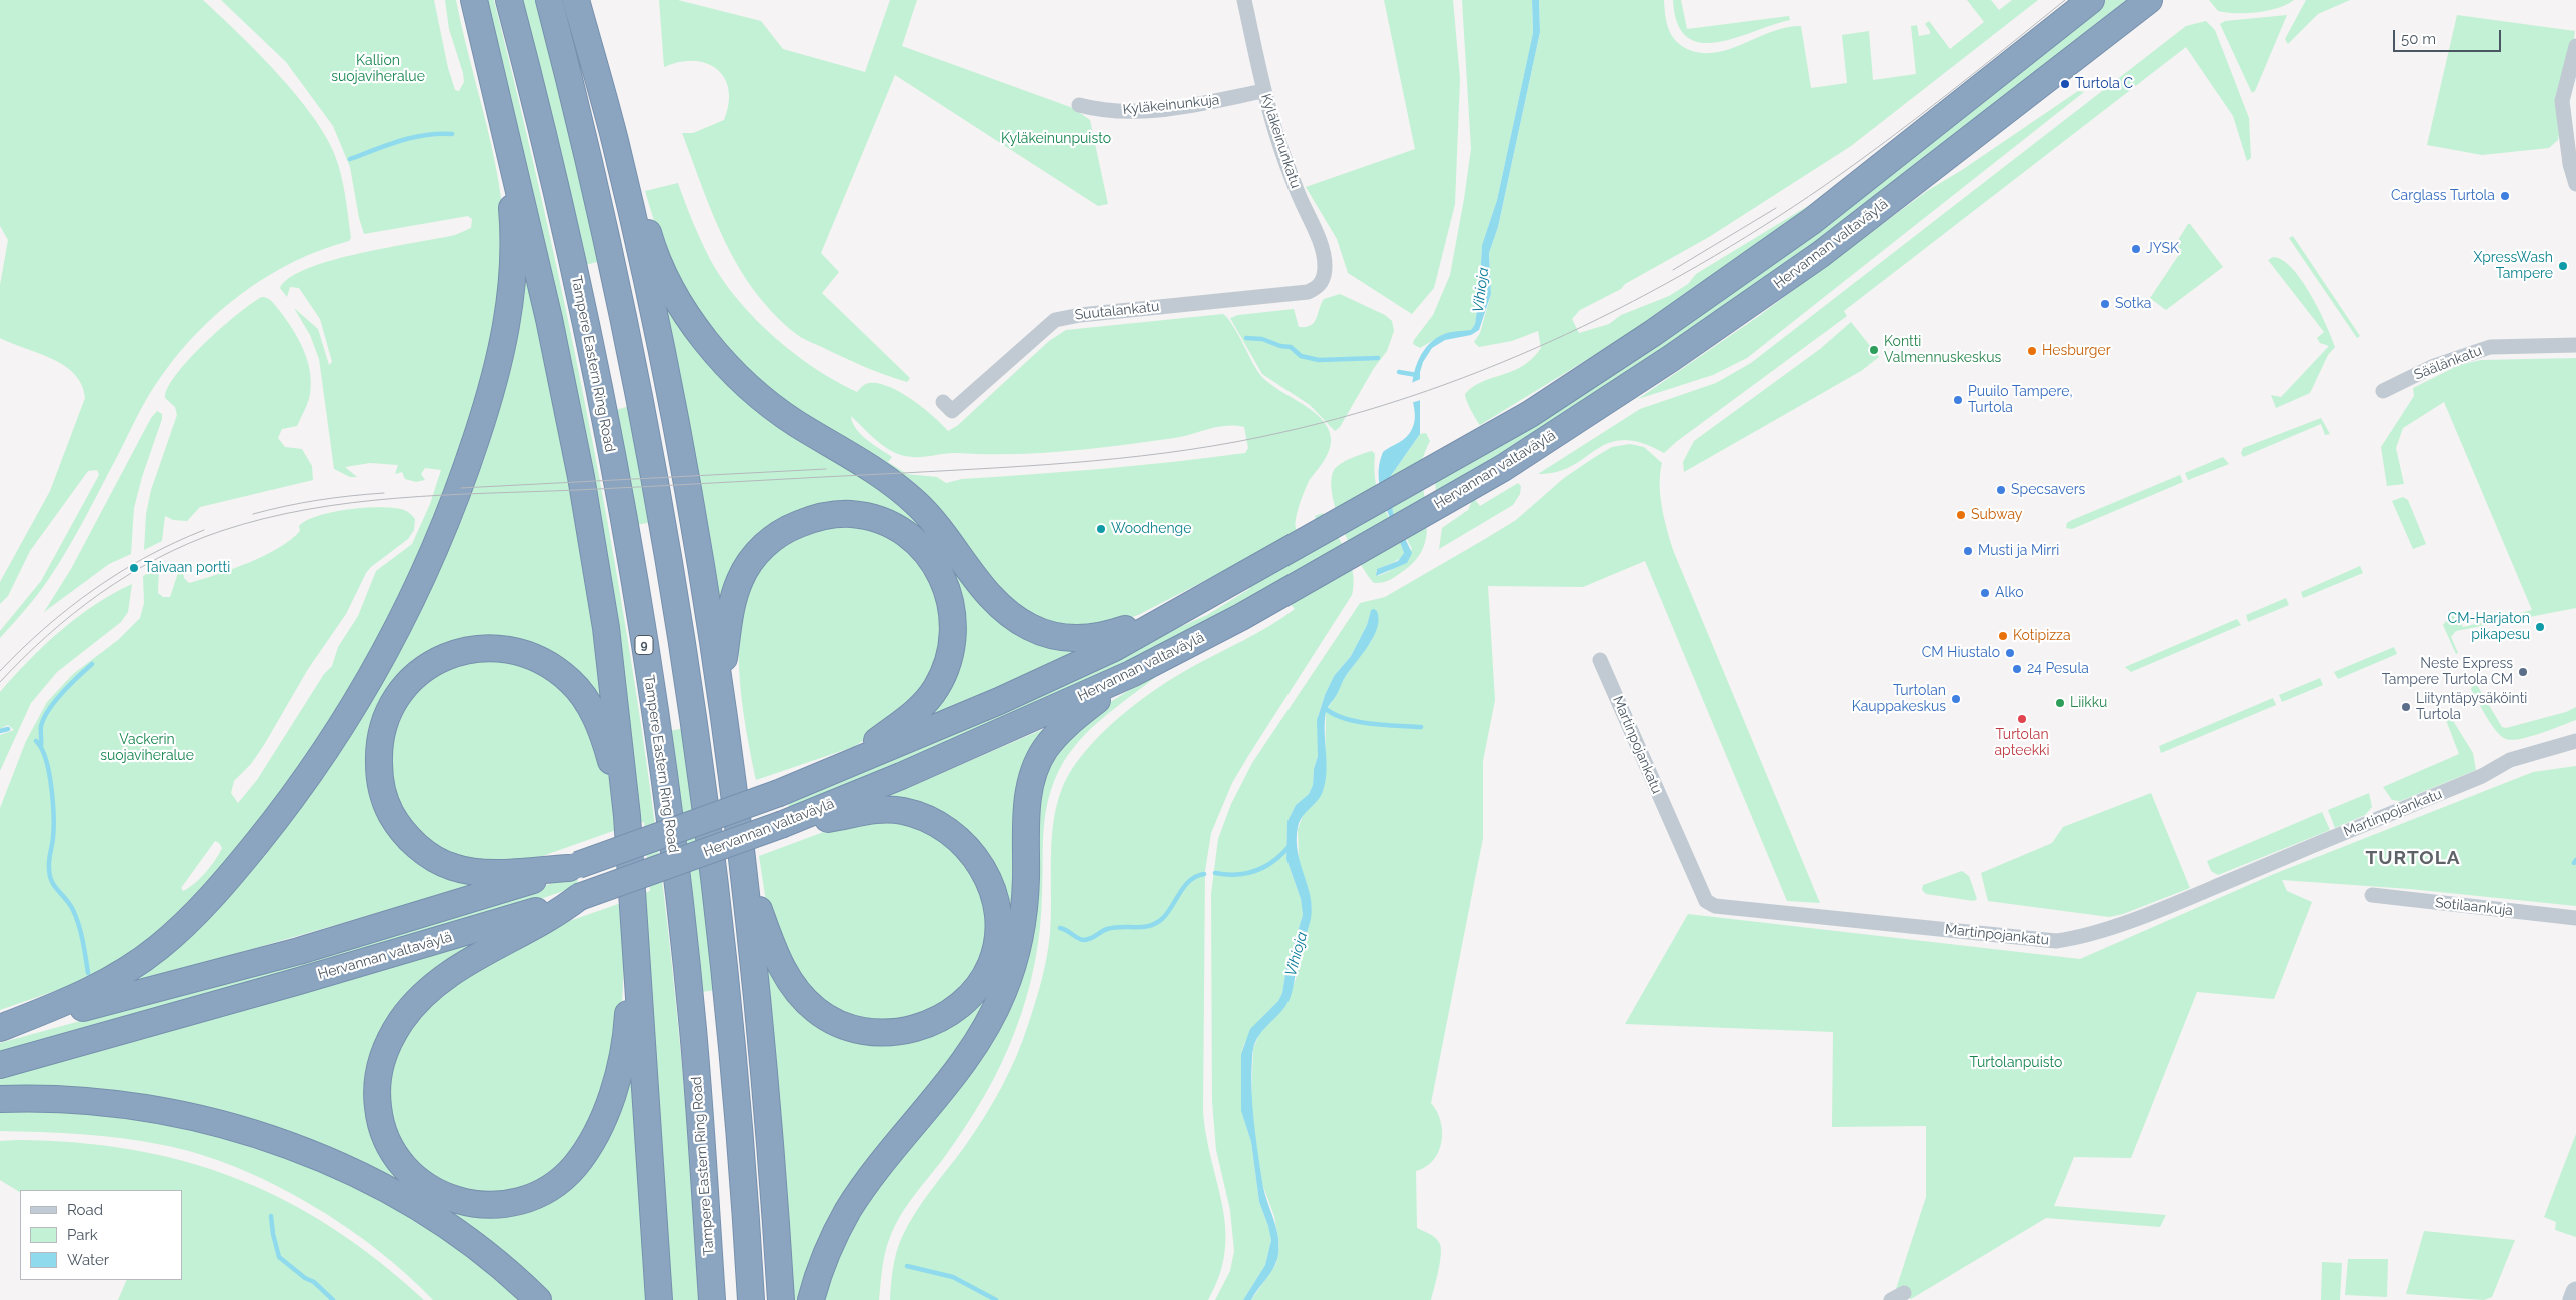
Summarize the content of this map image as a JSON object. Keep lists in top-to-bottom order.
{
  "streets": {
    "highway": ["Hervannan valtaväylä", "Tampere Eastern Ring Road", "9"],
    "street": [
      "Kyläkeinunkuja",
      "Kyläkeinunkatu",
      "Suutalankatu",
      "Säälänkatu",
      "Martinpojankatu",
      "Sotilaankuja"
    ]
  },
  "crossings": [
    ["Kyläkeinunkuja", "Kyläkeinunkatu"],
    ["Kyläkeinunkatu", "Suutalankatu"]
  ],
  "districts": ["TURTOLA"],
  "water": ["Vihioja"],
  "parks": [
    "Kallion suojaviheralue",
    "Kyläkeinunpuisto",
    "Vackerin suojaviheralue",
    "Turtolanpuisto"
  ],
  "places": [
    "Turtola C",
    "Carglass Turtola",
    "JYSK",
    "XpressWash Tampere",
    "Sotka",
    "Kontti Valmennuskeskus",
    "Hesburger",
    "Puuilo Tampere, Turtola",
    "Specsavers",
    "Subway",
    "Woodhenge",
    "Musti ja Mirri",
    "Taivaan portti",
    "Alko",
    "CM-Harjaton pikapesu",
    "Kotipizza",
    "CM Hiustalo",
    "24 Pesula",
    "Neste Express Tampere Turtola CM",
    "Turtolan Kauppakeskus",
    "Liikku",
    "Liityntäpysäköinti Turtola",
    "Turtolan apteekki"
  ],
  "legend": ["Road", "Park", "Water"],
  "scale_bar": "50 m"
}
